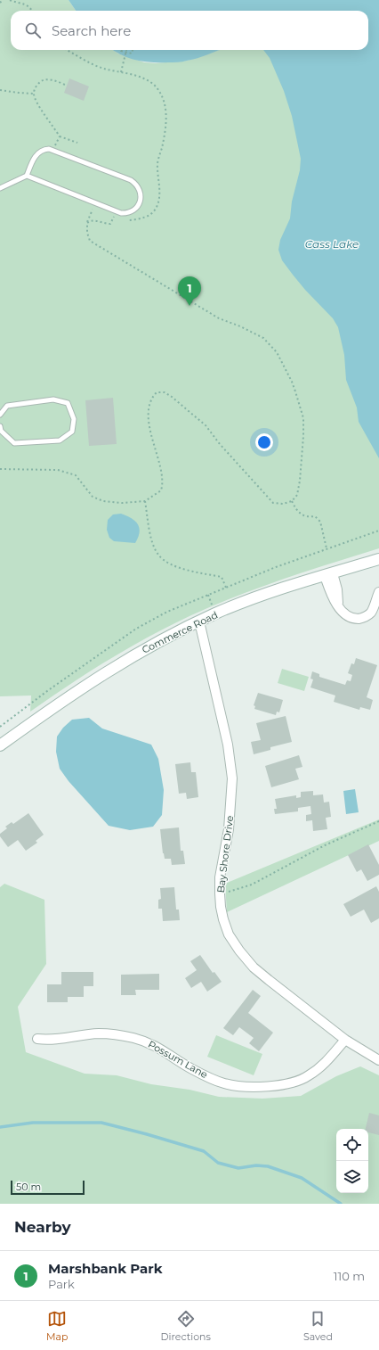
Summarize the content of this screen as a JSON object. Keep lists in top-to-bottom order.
{
  "streets": {
    "main road": ["Commerce Road"],
    "street": ["Bay Shore Drive", "Possum Lane"]
  },
  "crossings": [
    ["Commerce Road", "Bay Shore Drive"],
    ["Bay Shore Drive", "Possum Lane"]
  ],
  "water": ["Cass Lake"],
  "scale_bar": "50 m",
  "page": {
    "search": "Search here",
    "pins": "1",
    "scale": "50 m",
    "heading": "Nearby",
    "list": [
      {
        "mark": "1",
        "name": "Marshbank Park",
        "note": "Park",
        "value": "110 m"
      }
    ],
    "nav": ["Map", "Directions", "Saved"]
  }
}
